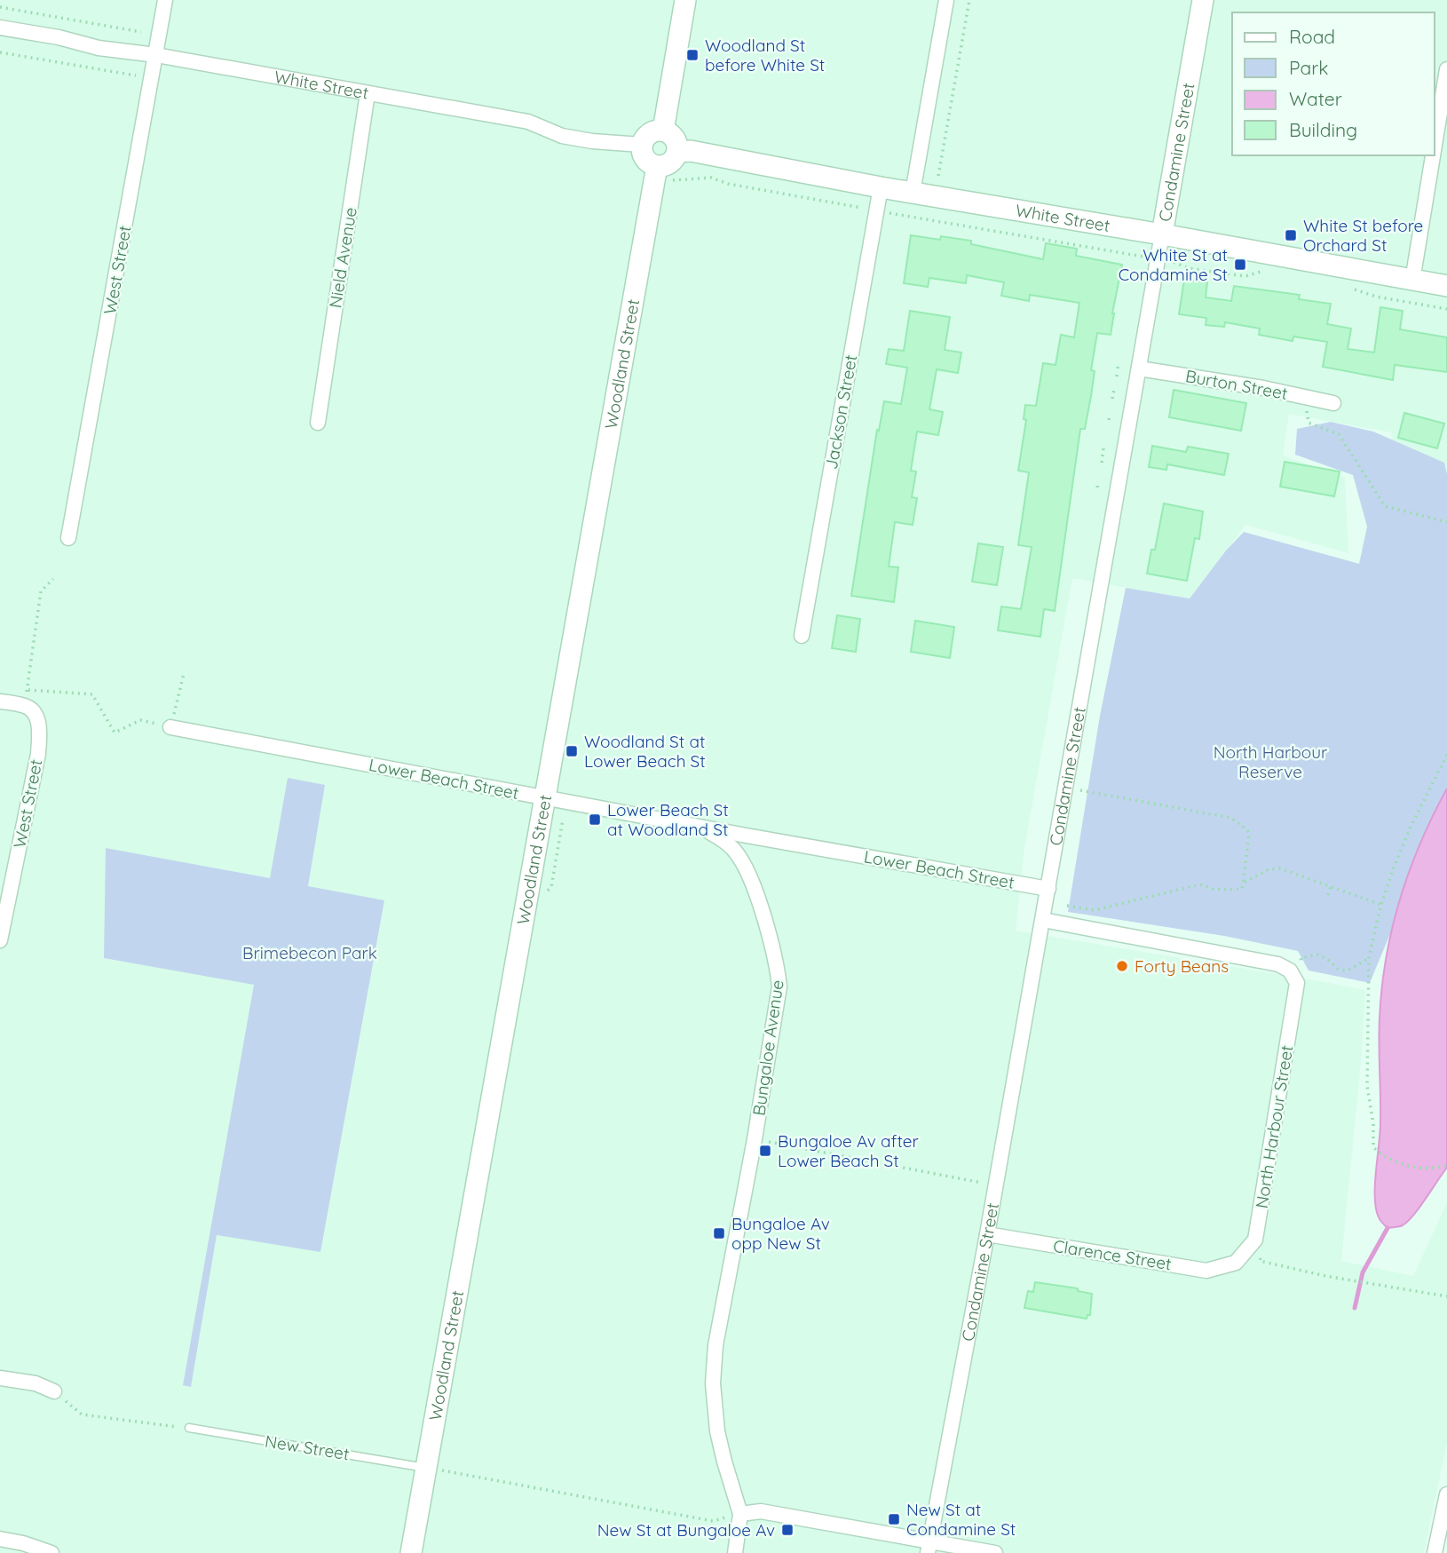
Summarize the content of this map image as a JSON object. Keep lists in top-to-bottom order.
{
  "streets": {
    "street": [
      "White Street",
      "Condamine Street",
      "Nield Avenue",
      "West Street",
      "Woodland Street",
      "Burton Street",
      "Jackson Street",
      "Lower Beach Street",
      "Bungaloe Avenue",
      "North Harbour Street",
      "Clarence Street"
    ],
    "lane": ["New Street"]
  },
  "crossings": [
    ["White Street", "Condamine Street"],
    ["White Street", "Nield Avenue"],
    ["White Street", "West Street"],
    ["White Street", "Woodland Street"],
    ["White Street", "Jackson Street"],
    ["Condamine Street", "Burton Street"],
    ["Condamine Street", "Lower Beach Street"],
    ["Condamine Street", "North Harbour Street"],
    ["Condamine Street", "Clarence Street"],
    ["Woodland Street", "Lower Beach Street"],
    ["Woodland Street", "New Street"],
    ["Lower Beach Street", "Bungaloe Avenue"],
    ["North Harbour Street", "Clarence Street"]
  ],
  "parks": ["North Harbour Reserve", "Brimebecon Park"],
  "places": {
    "transit": [
      "Woodland St before White St",
      "White St before Orchard St",
      "White St at Condamine St",
      "Woodland St at Lower Beach St",
      "Lower Beach St at Woodland St",
      "Bungaloe Av after Lower Beach St",
      "Bungaloe Av opp New St",
      "New St at Condamine St",
      "New St at Bungaloe Av"
    ],
    "other": ["Forty Beans"]
  },
  "legend": [
    "Road",
    "Park",
    "Water",
    "Building"
  ]
}
